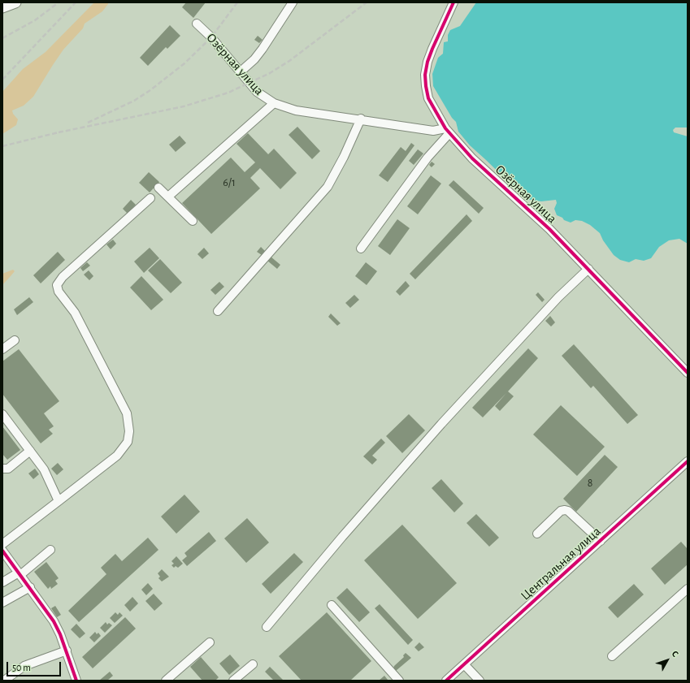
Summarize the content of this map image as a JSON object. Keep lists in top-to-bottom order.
{
  "streets": {
    "street": ["Озёрная улица", "Центральная улица"]
  },
  "house_numbers": ["6/1", "8"],
  "scale_bar": "50 m",
  "north": "top right"
}
